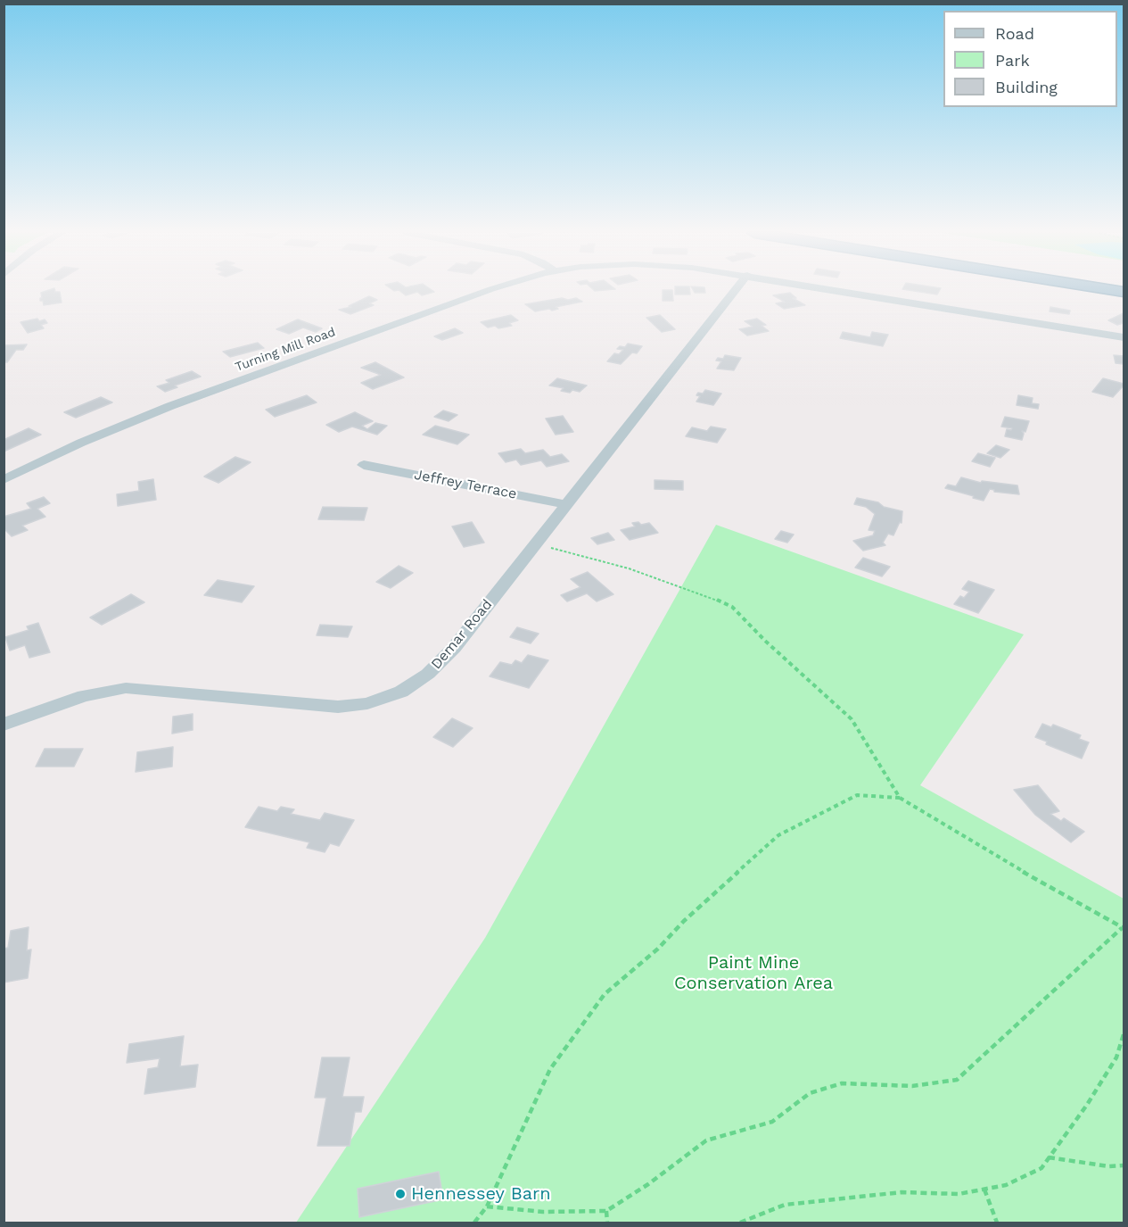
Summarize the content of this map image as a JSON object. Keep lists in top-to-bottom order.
{
  "streets": {
    "street": ["Turning Mill Road", "Jeffrey Terrace", "Demar Road"]
  },
  "crossings": [
    ["Jeffrey Terrace", "Demar Road"]
  ],
  "parks": ["Paint Mine Conservation Area"],
  "places": ["Hennessey Barn"],
  "legend": ["Road", "Park", "Building"]
}
